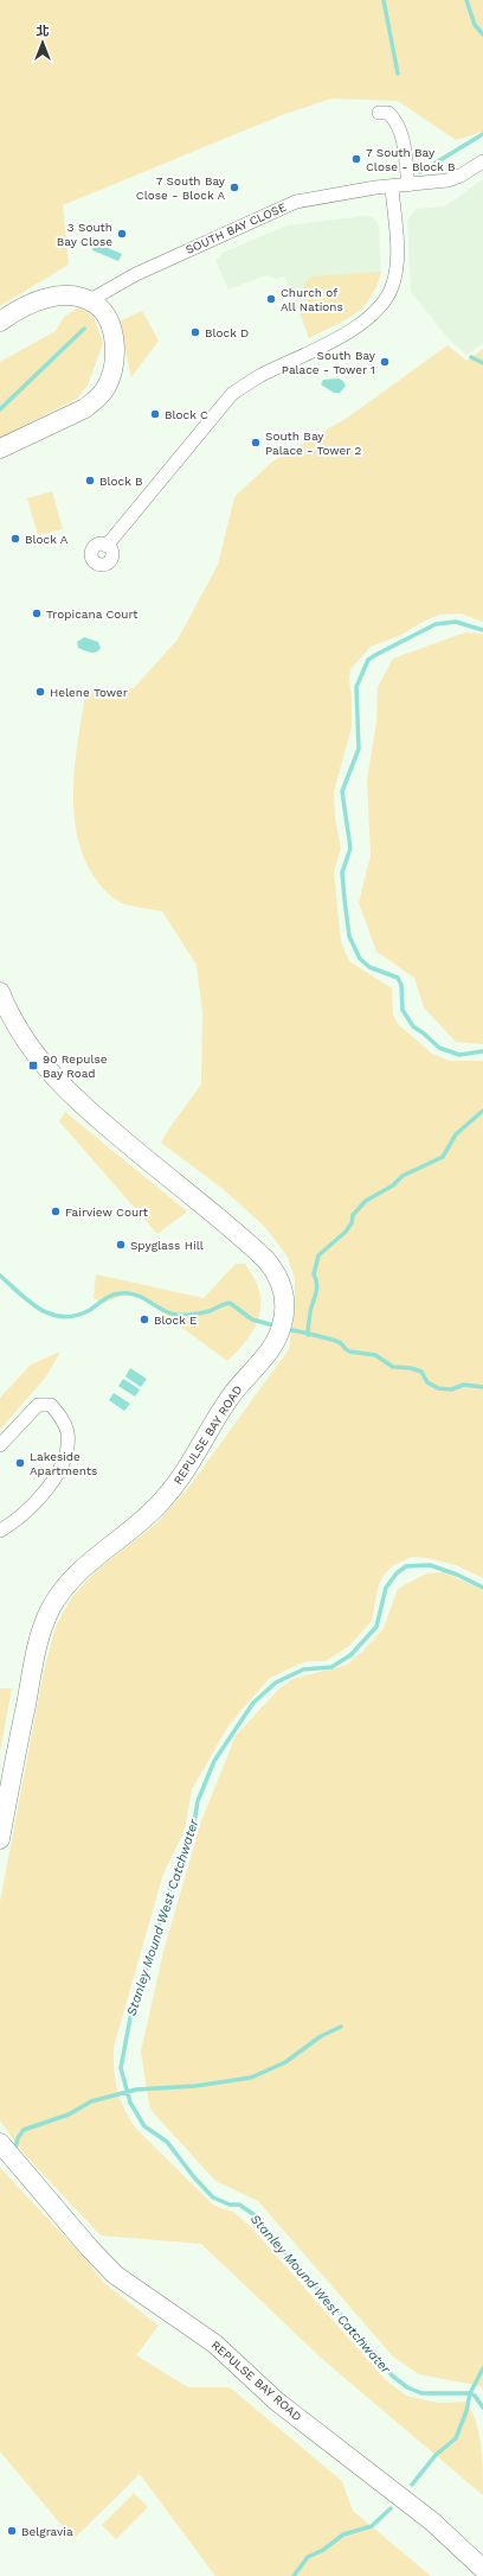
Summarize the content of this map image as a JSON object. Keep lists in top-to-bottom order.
{
  "streets": {
    "main road": ["REPULSE BAY ROAD"],
    "street": ["SOUTH BAY CLOSE"]
  },
  "water": ["Stanley Mound West Catchwater"],
  "places": {
    "other": [
      "7 South Bay Close - Block B",
      "7 South Bay Close - Block A",
      "3 South Bay Close",
      "Church of All Nations",
      "Block D",
      "South Bay Palace - Tower 1",
      "Block C",
      "South Bay Palace - Tower 2",
      "Block B",
      "Block A",
      "Tropicana Court",
      "Helene Tower",
      "Fairview Court",
      "Spyglass Hill",
      "Block E",
      "Lakeside Apartments",
      "Belgravia"
    ],
    "transit": ["90 Repulse Bay Road"]
  },
  "north": "top"
}
